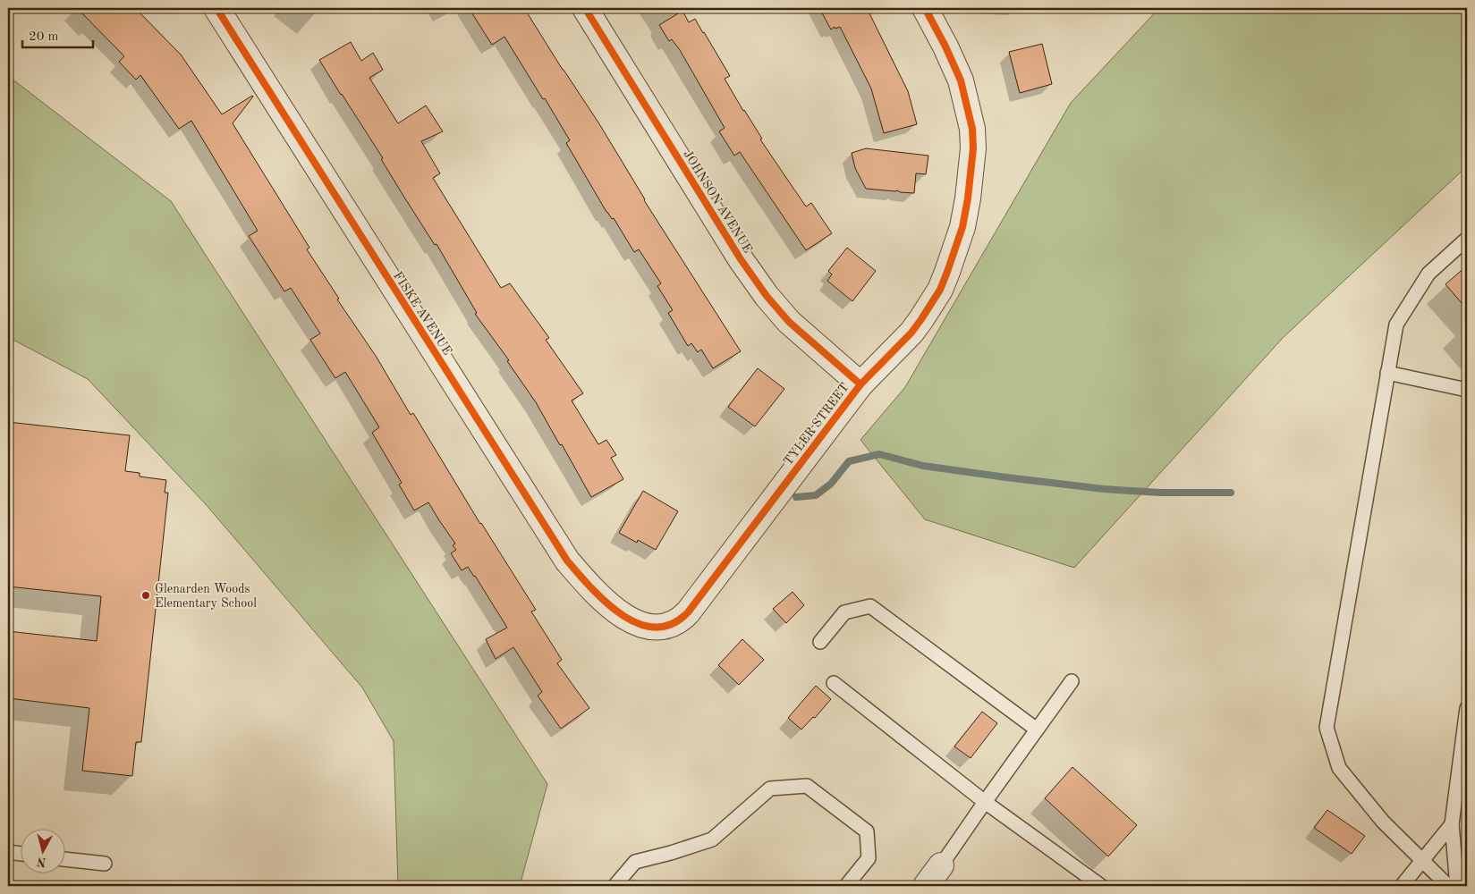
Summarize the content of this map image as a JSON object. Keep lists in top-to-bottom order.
{
  "streets": {
    "street": ["JOHNSON AVENUE", "FISKE AVENUE", "TYLER STREET"]
  },
  "crossings": [
    ["JOHNSON AVENUE", "TYLER STREET"],
    ["FISKE AVENUE", "TYLER STREET"]
  ],
  "places": ["Glenarden Woods Elementary School"],
  "scale_bar": "20 m",
  "north": "bottom"
}
